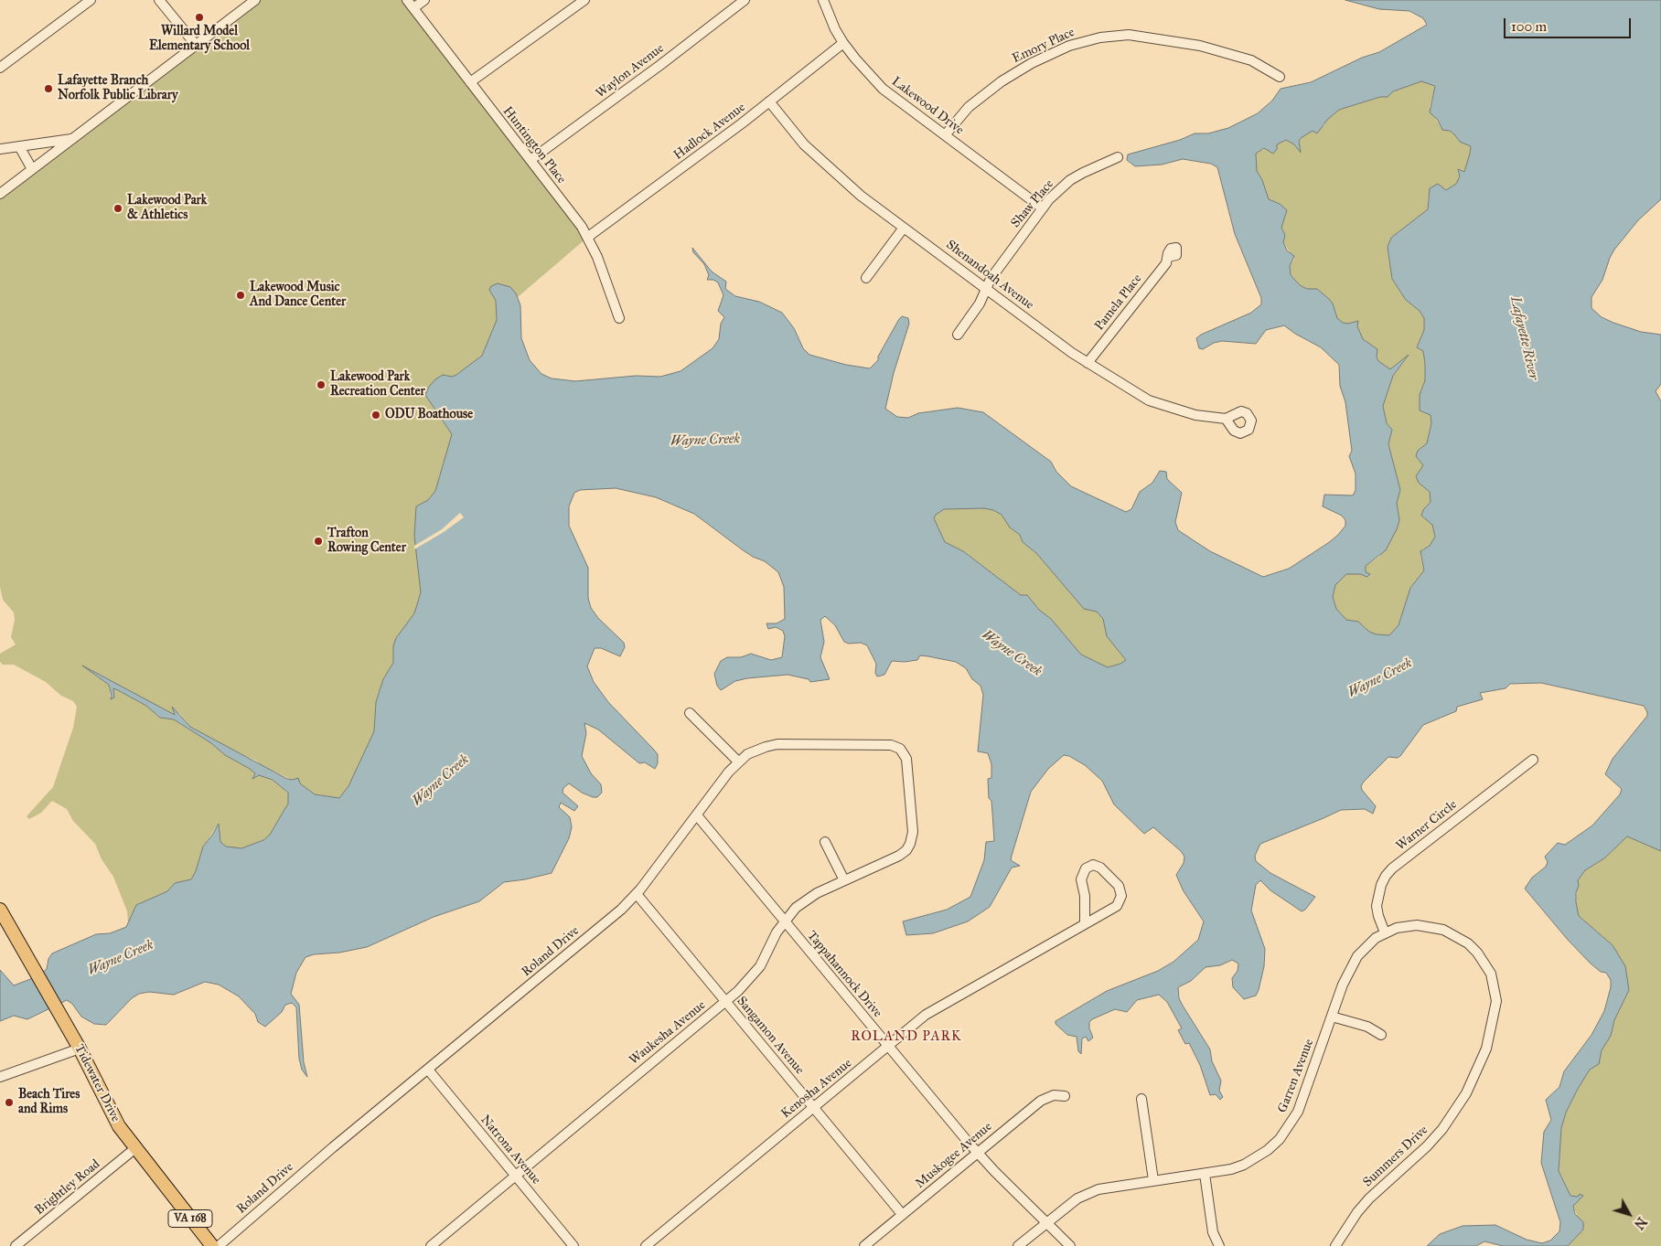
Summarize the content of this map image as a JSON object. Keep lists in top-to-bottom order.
{
  "streets": {
    "highway": ["Tidewater Drive", "VA 168"],
    "street": [
      "Emory Place",
      "Waylon Avenue",
      "Lakewood Drive",
      "Hadlock Avenue",
      "Huntington Place",
      "Shaw Place",
      "Shenandoah Avenue",
      "Pamela Place",
      "Warner Circle",
      "Roland Drive",
      "Tappahannock Drive",
      "Waukesha Avenue",
      "Sangamon Avenue",
      "Garren Avenue",
      "Kenosha Avenue",
      "Natrona Avenue",
      "Muskogee Avenue",
      "Summers Drive",
      "Brightley Road"
    ]
  },
  "crossings": [
    ["Emory Place", "Lakewood Drive"],
    ["Waylon Avenue", "Huntington Place"],
    ["Lakewood Drive", "Hadlock Avenue"],
    ["Lakewood Drive", "Shaw Place"],
    ["Hadlock Avenue", "Huntington Place"],
    ["Hadlock Avenue", "Shenandoah Avenue"],
    ["Shaw Place", "Shenandoah Avenue"],
    ["Shenandoah Avenue", "Pamela Place"],
    ["Warner Circle", "Garren Avenue"],
    ["Roland Drive", "Tappahannock Drive"],
    ["Roland Drive", "Waukesha Avenue"],
    ["Roland Drive", "Sangamon Avenue"],
    ["Roland Drive", "Natrona Avenue"],
    ["Tappahannock Drive", "Waukesha Avenue"],
    ["Tappahannock Drive", "Garren Avenue"],
    ["Tappahannock Drive", "Kenosha Avenue"],
    ["Tappahannock Drive", "Muskogee Avenue"],
    ["Waukesha Avenue", "Sangamon Avenue"],
    ["Waukesha Avenue", "Natrona Avenue"],
    ["Sangamon Avenue", "Kenosha Avenue"],
    ["Sangamon Avenue", "Muskogee Avenue"],
    ["Garren Avenue", "Summers Drive"],
    ["Tidewater Drive", "Brightley Road"]
  ],
  "districts": ["ROLAND PARK"],
  "water": ["Lafayette River", "Wayne Creek"],
  "places": [
    "Willard Model Elementary School",
    "Lafayette Branch Norfolk Public Library",
    "Lakewood Park & Athletics",
    "Lakewood Music And Dance Center",
    "Lakewood Park Recreation Center",
    "ODU Boathouse",
    "Trafton Rowing Center",
    "Beach Tires and Rims"
  ],
  "scale_bar": "100 m",
  "north": "bottom right"
}
